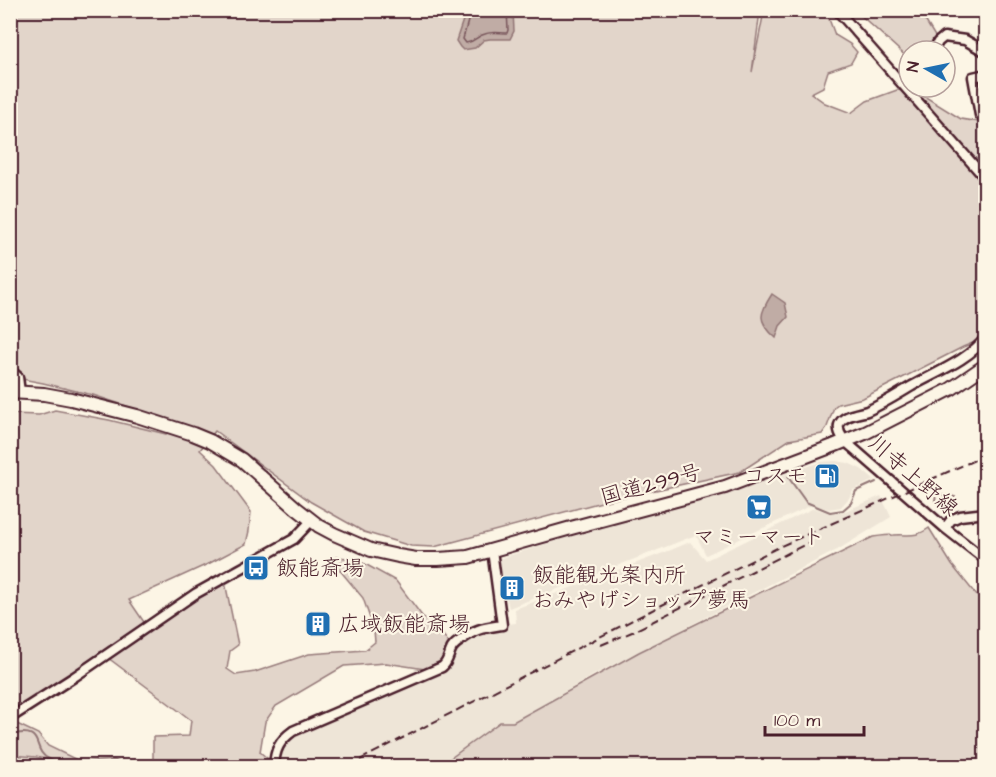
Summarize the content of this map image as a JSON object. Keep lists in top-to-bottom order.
{
  "streets": {
    "highway": ["国道299号"],
    "street": ["川寺上野線"]
  },
  "crossings": [
    ["川寺上野線", "国道299号"]
  ],
  "places": {
    "fuel station": ["コスモ"],
    "supermarket": ["マミーマート"],
    "bus stop": ["飯能斎場"],
    "building": ["飯能観光案内所 おみやげショップ夢馬", "広域飯能斎場"]
  },
  "scale_bar": "100 m",
  "north": "left"
}
